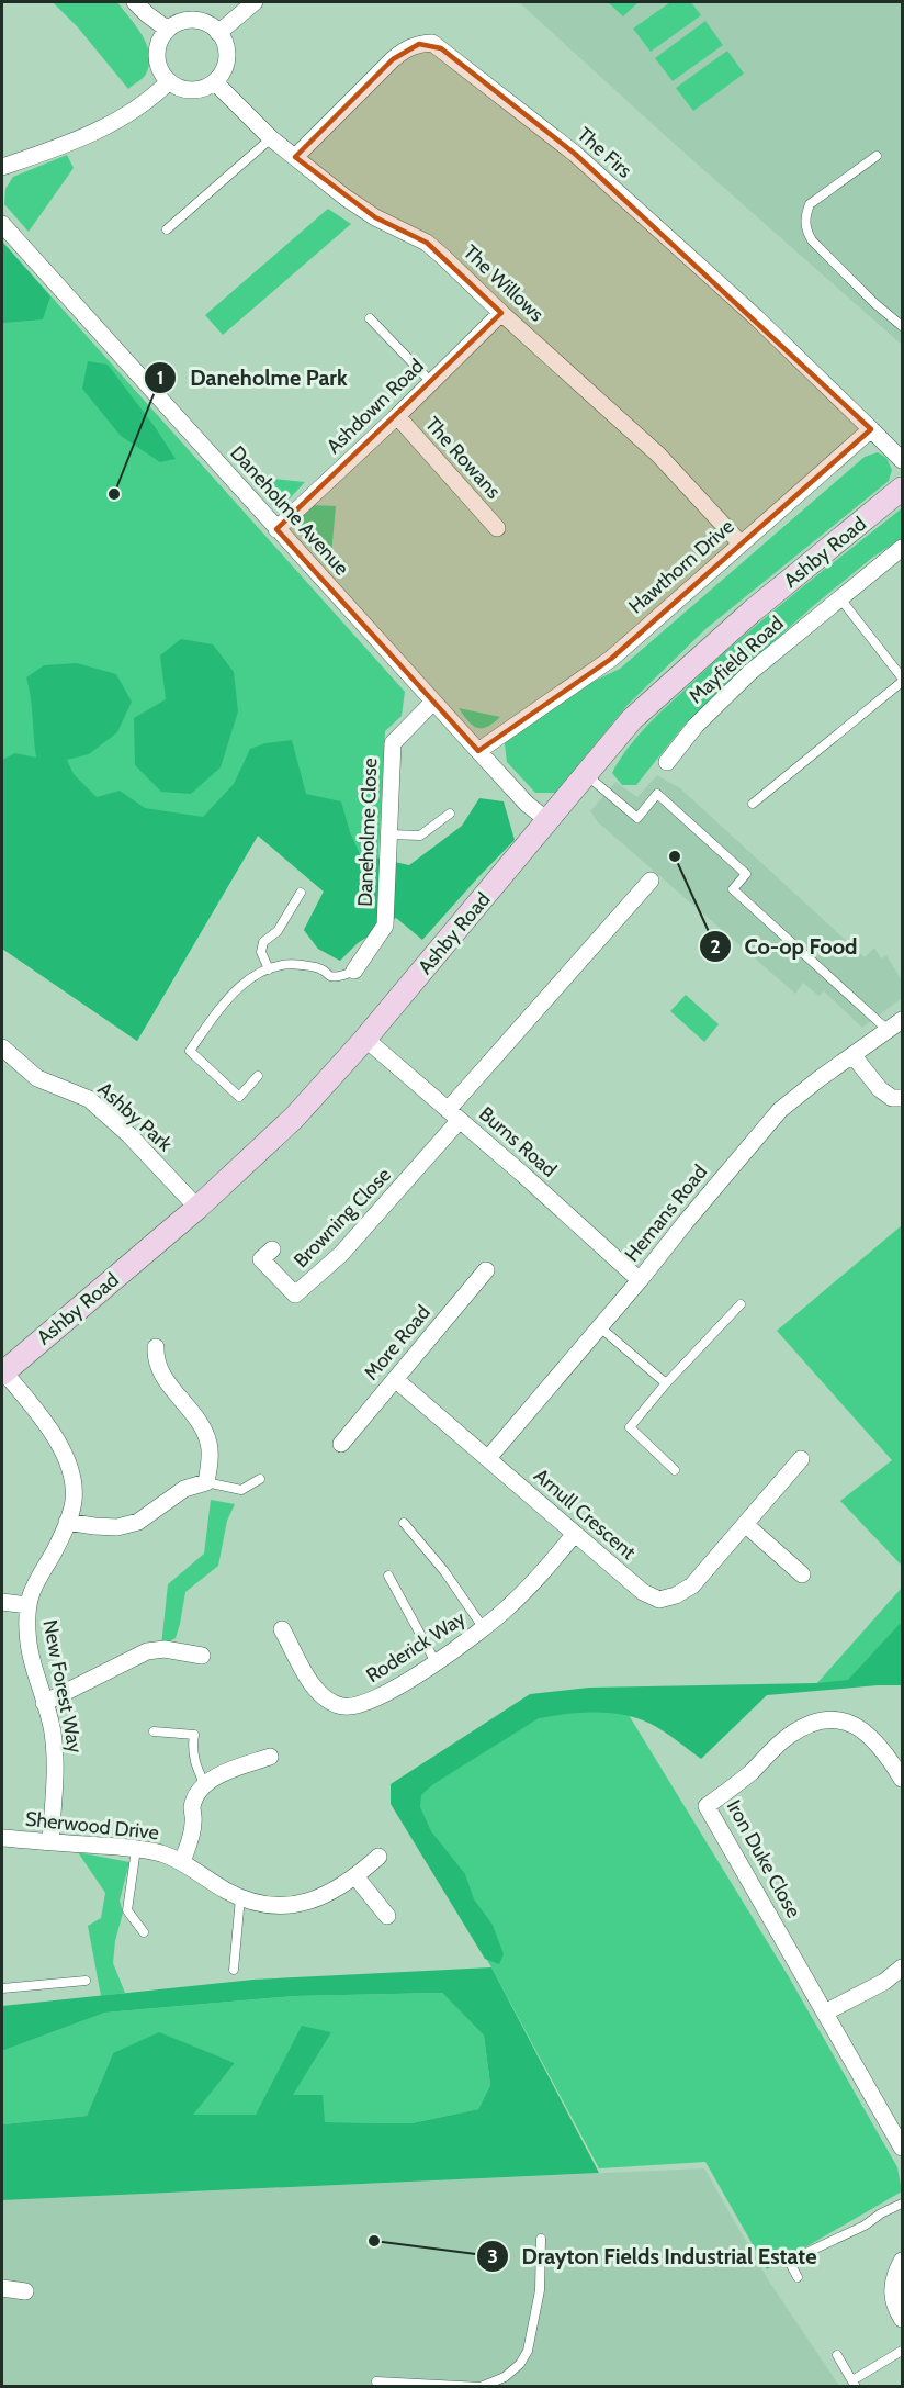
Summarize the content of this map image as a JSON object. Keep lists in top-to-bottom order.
{
  "streets": {
    "street": [
      "The Firs",
      "The Willows",
      "Ashdown Road",
      "The Rowans",
      "Daneholme Avenue",
      "Ashby Road",
      "Hawthorn Drive",
      "Mayfield Road",
      "Daneholme Close",
      "Ashby Park",
      "Burns Road",
      "Hemans Road",
      "Browning Close",
      "More Road",
      "Arnull Crescent",
      "Roderick Way",
      "New Forest Way",
      "Sherwood Drive",
      "Iron Duke Close"
    ]
  },
  "crossings": [
    ["The Firs", "The Willows"],
    ["The Firs", "Hawthorn Drive"],
    ["The Willows", "Ashdown Road"],
    ["The Willows", "Hawthorn Drive"],
    ["Ashdown Road", "The Rowans"],
    ["Ashdown Road", "Daneholme Avenue"],
    ["Daneholme Avenue", "Ashby Road"],
    ["Daneholme Avenue", "Hawthorn Drive"],
    ["Daneholme Avenue", "Daneholme Close"],
    ["Ashby Road", "Ashby Park"],
    ["Ashby Road", "Burns Road"],
    ["Ashby Road", "New Forest Way"],
    ["Burns Road", "Hemans Road"],
    ["Burns Road", "Browning Close"],
    ["Hemans Road", "Arnull Crescent"],
    ["More Road", "Arnull Crescent"],
    ["Arnull Crescent", "Roderick Way"],
    ["New Forest Way", "Sherwood Drive"]
  ],
  "places": ["Daneholme Park", "Co-op Food", "Drayton Fields Industrial Estate"]
}
